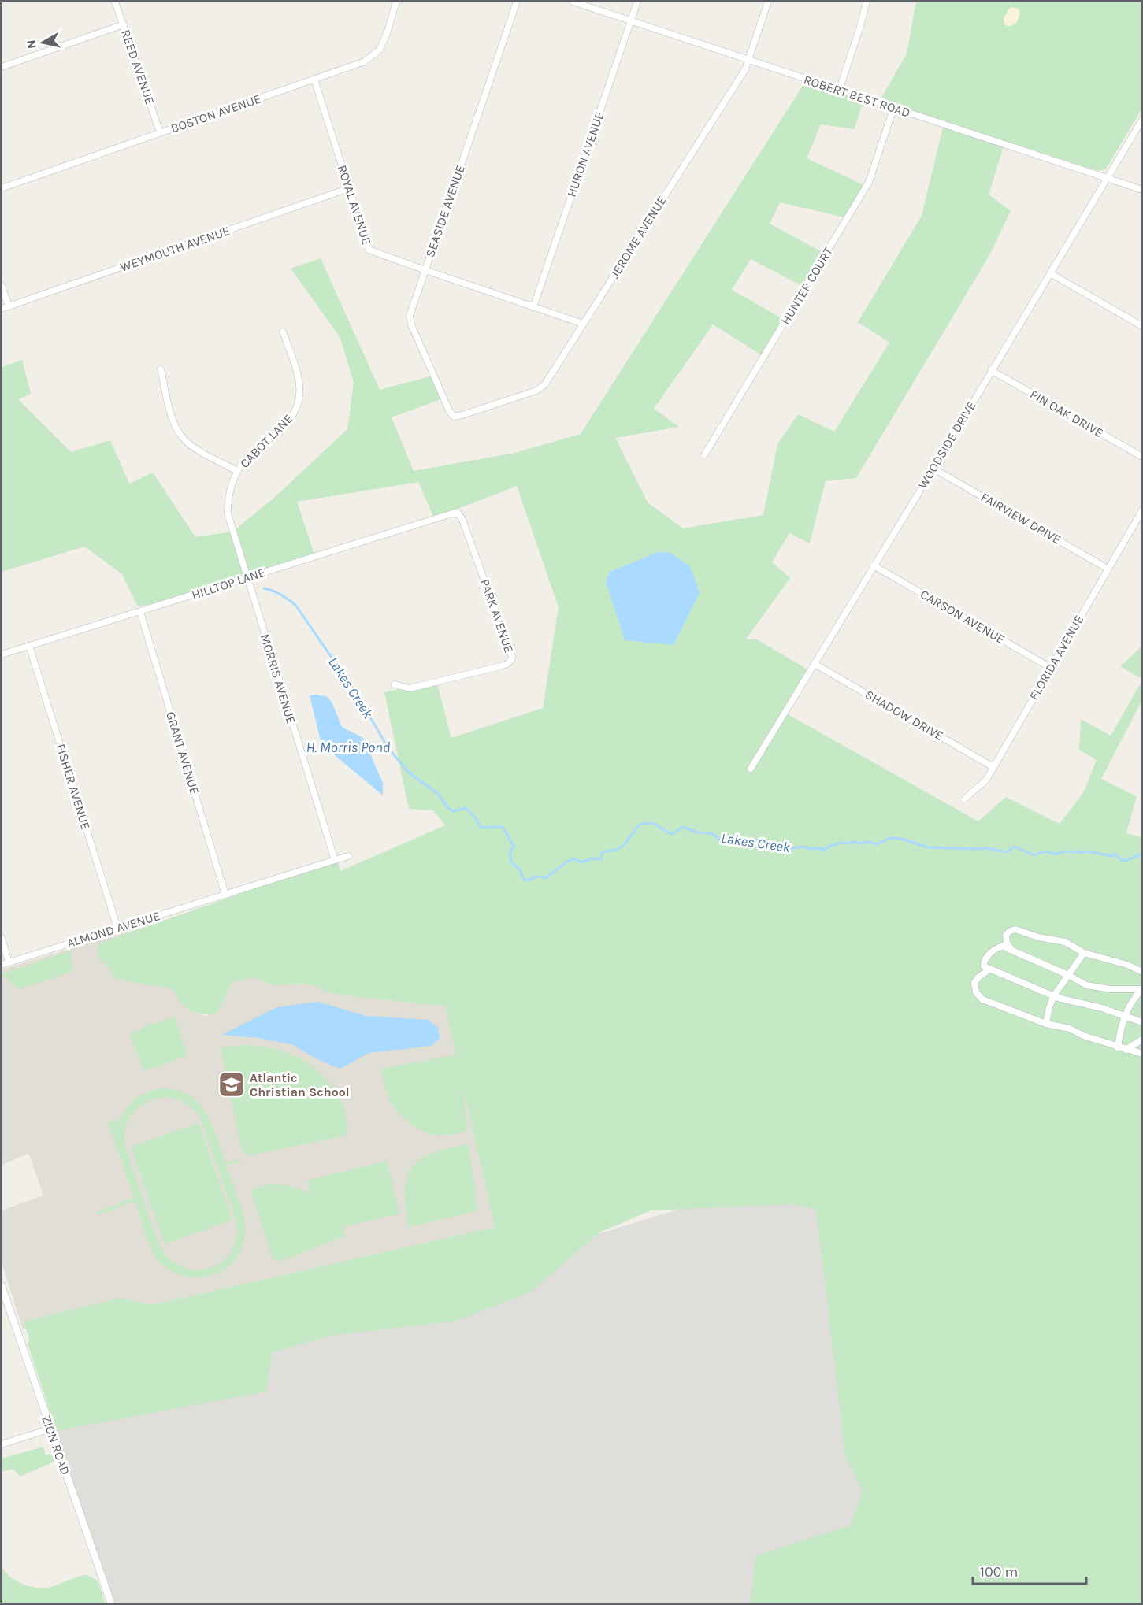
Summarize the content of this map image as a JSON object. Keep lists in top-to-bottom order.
{
  "streets": {
    "street": [
      "REED AVENUE",
      "ROBERT BEST ROAD",
      "BOSTON AVENUE",
      "HURON AVENUE",
      "ROYAL AVENUE",
      "SEASIDE AVENUE",
      "JEROME AVENUE",
      "WEYMOUTH AVENUE",
      "HUNTER COURT",
      "PIN OAK DRIVE",
      "CABOT LANE",
      "WOODSIDE DRIVE",
      "FAIRVIEW DRIVE",
      "HILLTOP LANE",
      "PARK AVENUE",
      "CARSON AVENUE",
      "FLORIDA AVENUE",
      "MORRIS AVENUE",
      "SHADOW DRIVE",
      "GRANT AVENUE",
      "FISHER AVENUE",
      "ALMOND AVENUE",
      "ZION ROAD"
    ]
  },
  "crossings": [
    ["REED AVENUE", "BOSTON AVENUE"],
    ["ROBERT BEST ROAD", "HURON AVENUE"],
    ["ROBERT BEST ROAD", "JEROME AVENUE"],
    ["ROBERT BEST ROAD", "HUNTER COURT"],
    ["ROBERT BEST ROAD", "WOODSIDE DRIVE"],
    ["BOSTON AVENUE", "ROYAL AVENUE"],
    ["HURON AVENUE", "ROYAL AVENUE"],
    ["ROYAL AVENUE", "SEASIDE AVENUE"],
    ["ROYAL AVENUE", "JEROME AVENUE"],
    ["ROYAL AVENUE", "WEYMOUTH AVENUE"],
    ["SEASIDE AVENUE", "JEROME AVENUE"],
    ["PIN OAK DRIVE", "WOODSIDE DRIVE"],
    ["CABOT LANE", "HILLTOP LANE"],
    ["CABOT LANE", "MORRIS AVENUE"],
    ["WOODSIDE DRIVE", "FAIRVIEW DRIVE"],
    ["WOODSIDE DRIVE", "CARSON AVENUE"],
    ["WOODSIDE DRIVE", "SHADOW DRIVE"],
    ["FAIRVIEW DRIVE", "FLORIDA AVENUE"],
    ["HILLTOP LANE", "PARK AVENUE"],
    ["HILLTOP LANE", "MORRIS AVENUE"],
    ["HILLTOP LANE", "GRANT AVENUE"],
    ["HILLTOP LANE", "FISHER AVENUE"],
    ["CARSON AVENUE", "FLORIDA AVENUE"],
    ["FLORIDA AVENUE", "SHADOW DRIVE"],
    ["GRANT AVENUE", "ALMOND AVENUE"],
    ["FISHER AVENUE", "ALMOND AVENUE"]
  ],
  "water": ["Lakes Creek", "H. Morris Pond"],
  "places": {
    "school or university": ["Atlantic Christian School"]
  },
  "scale_bar": "100 m",
  "north": "left"
}
